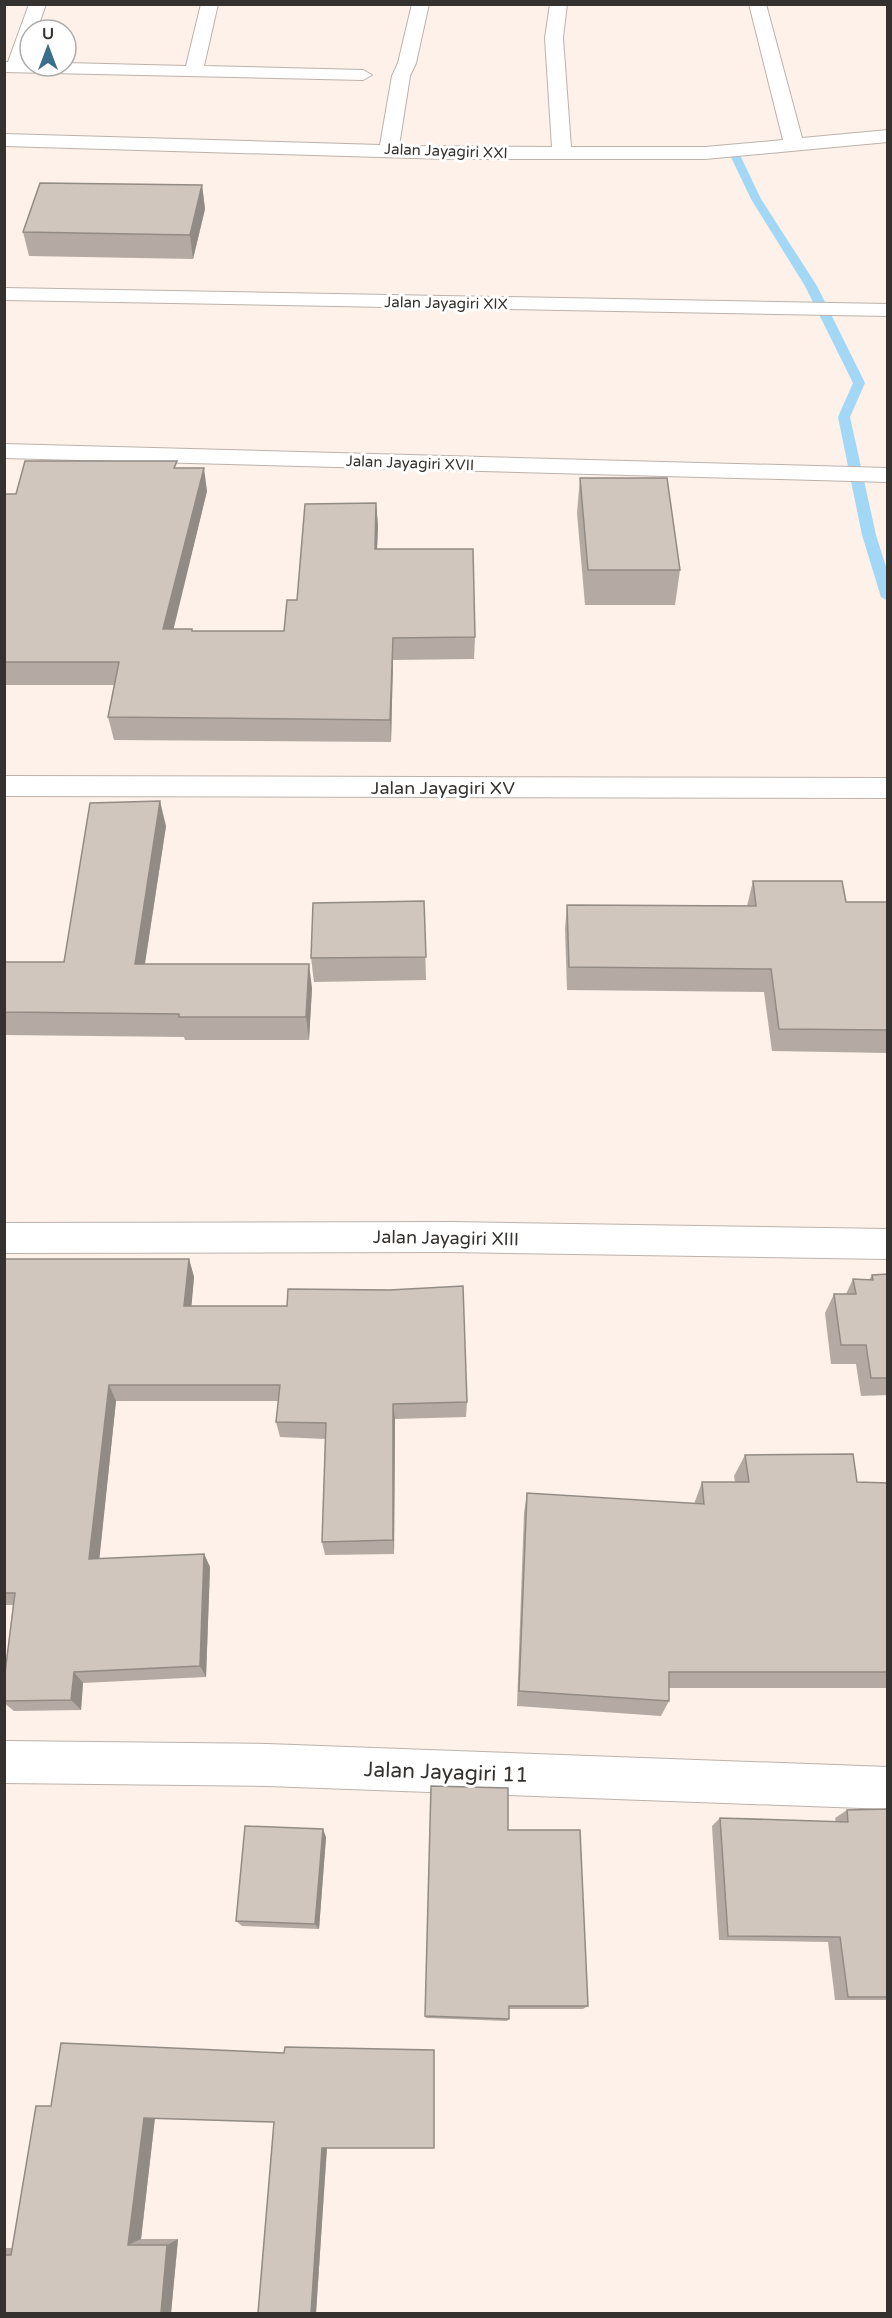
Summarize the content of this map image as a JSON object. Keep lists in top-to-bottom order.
{
  "streets": {
    "street": [
      "Jalan Jayagiri XXI",
      "Jalan Jayagiri XIX",
      "Jalan Jayagiri XVII",
      "Jalan Jayagiri XV",
      "Jalan Jayagiri XIII",
      "Jalan Jayagiri 11"
    ]
  },
  "north": "top"
}
